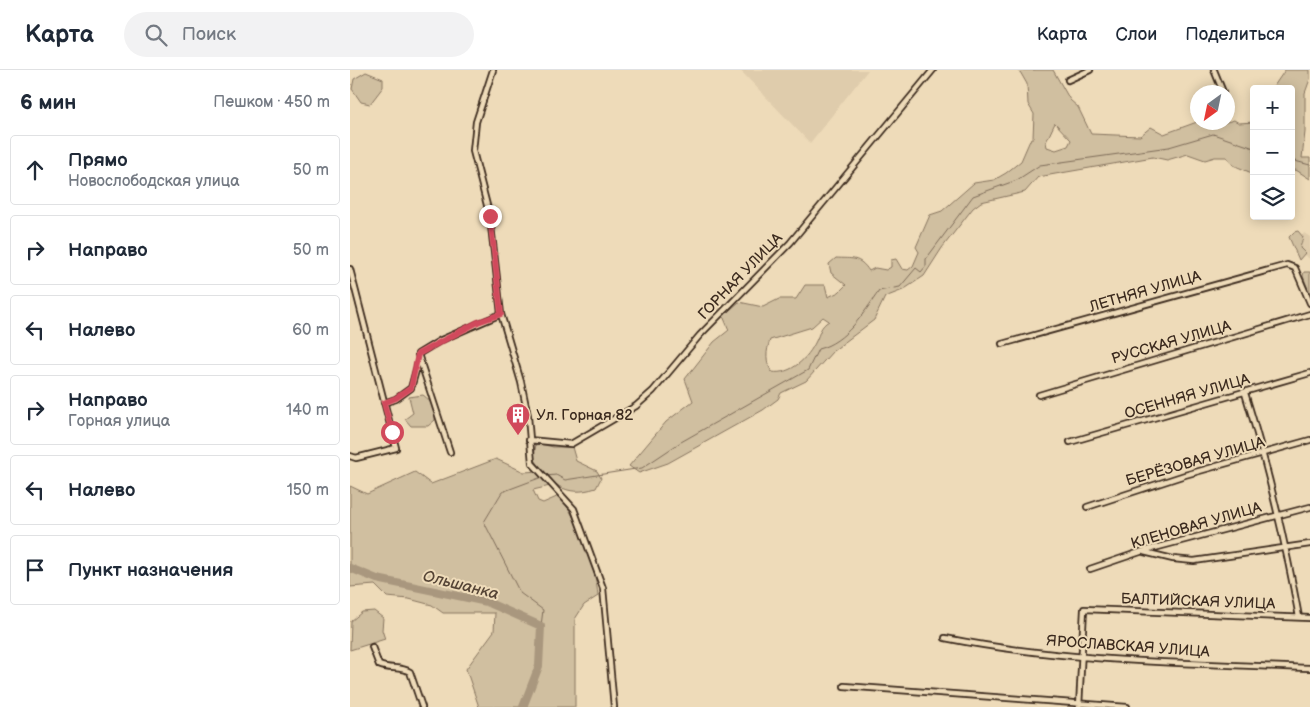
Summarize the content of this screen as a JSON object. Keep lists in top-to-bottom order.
{
  "streets": {
    "street": [
      "ГОРНАЯ УЛИЦА",
      "ЛЕТНЯЯ УЛИЦА",
      "РУССКАЯ УЛИЦА",
      "ОСЕННЯЯ УЛИЦА",
      "БЕРЁЗОВАЯ УЛИЦА",
      "КЛЕНОВАЯ УЛИЦА",
      "БАЛТИЙСКАЯ УЛИЦА",
      "ЯРОСЛАВСКАЯ УЛИЦА"
    ]
  },
  "crossings": [
    ["БАЛТИЙСКАЯ УЛИЦА", "ЯРОСЛАВСКАЯ УЛИЦА"]
  ],
  "water": ["Ольшанка"],
  "places": {
    "building": ["Ул. Горная 82"]
  },
  "north": "bottom left",
  "page": {
    "header": "Карта",
    "search": "Поиск",
    "nav": ["Карта", "Слои", "Поделиться"],
    "heading": ["6 мин", "Пешком · 450 m"],
    "map_buttons": ["+", "−"],
    "list": [
      ["Прямо", "Новослободская улица", "50 m"],
      ["Направо", "50 m"],
      ["Налево", "60 m"],
      ["Направо", "Горная улица", "140 m"],
      ["Налево", "150 m"],
      "Пункт назначения"
    ]
  }
}
